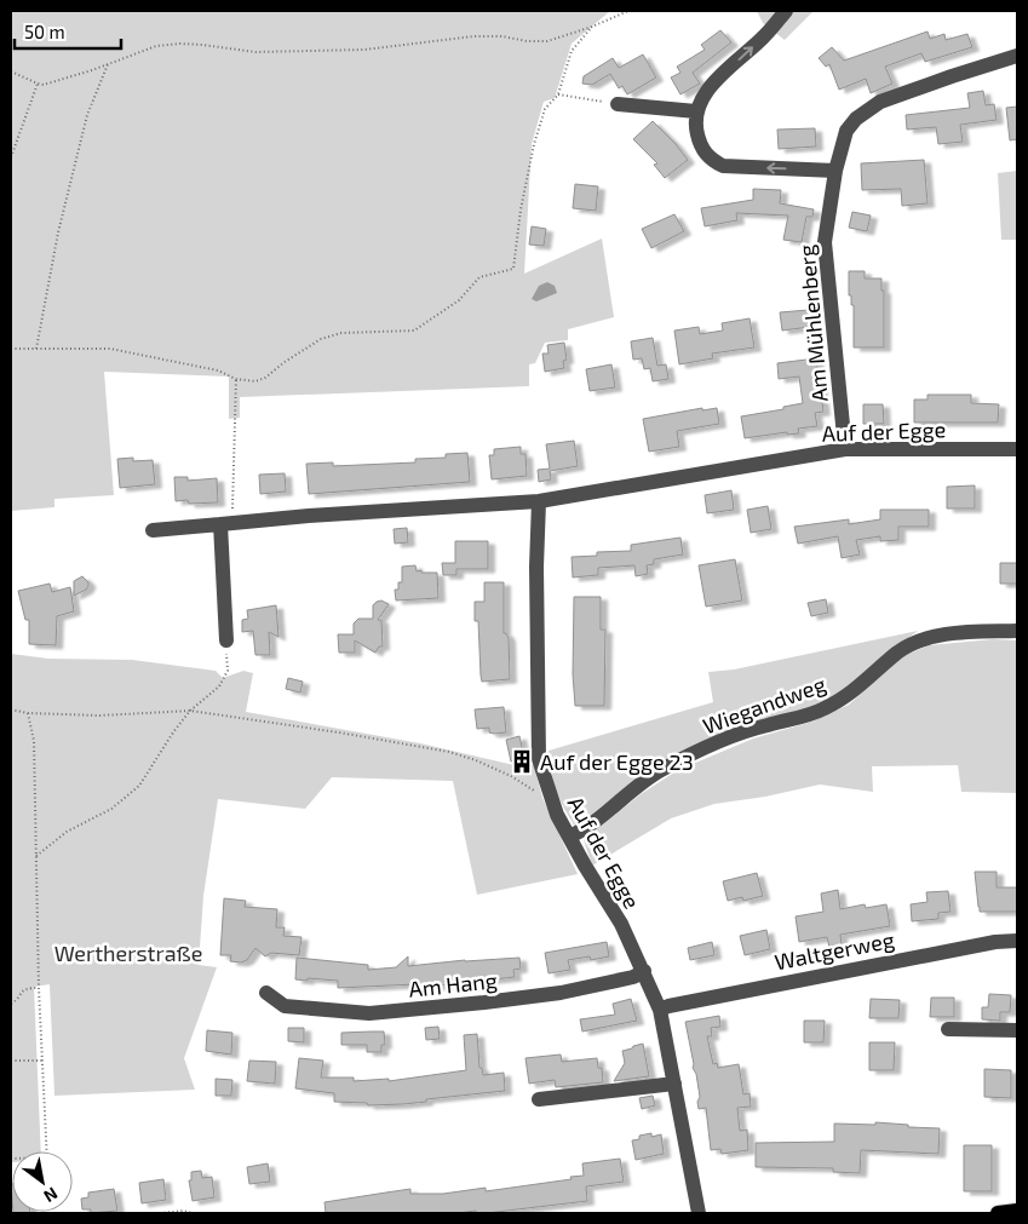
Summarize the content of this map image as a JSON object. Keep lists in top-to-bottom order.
{
  "streets": {
    "street": [
      "Am Mühlenberg",
      "Auf der Egge",
      "Wiegandweg",
      "Waltgerweg",
      "Am Hang"
    ]
  },
  "crossings": [
    ["Am Mühlenberg", "Auf der Egge"],
    ["Auf der Egge", "Wiegandweg"],
    ["Auf der Egge", "Waltgerweg"],
    ["Auf der Egge", "Am Hang"]
  ],
  "parks": ["Wertherstraße"],
  "places": {
    "building": ["Auf der Egge 23"]
  },
  "scale_bar": "50 m",
  "north": "bottom right"
}
